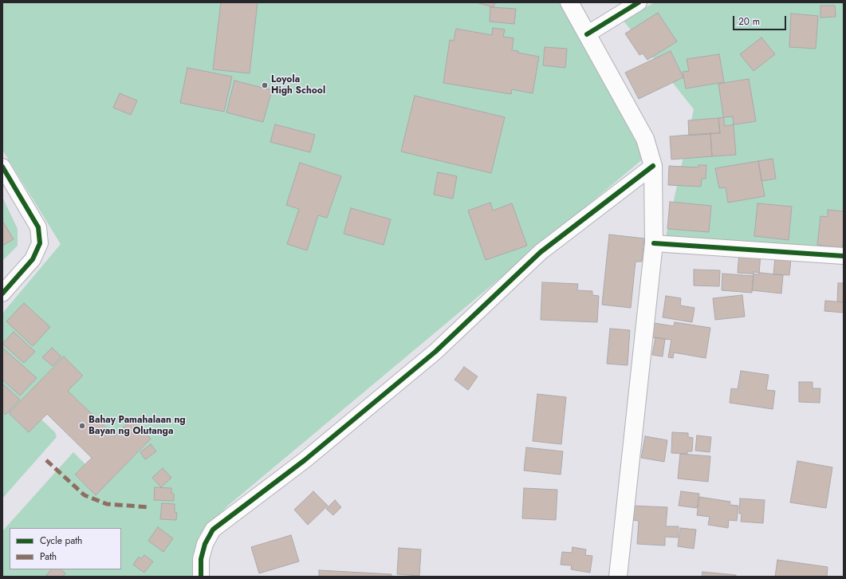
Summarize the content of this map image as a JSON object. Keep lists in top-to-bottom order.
{
  "places": ["Loyola High School", "Bahay Pamahalaan ng Bayan ng Olutanga"],
  "legend": ["Cycle path", "Path"],
  "scale_bar": "20 m"
}
